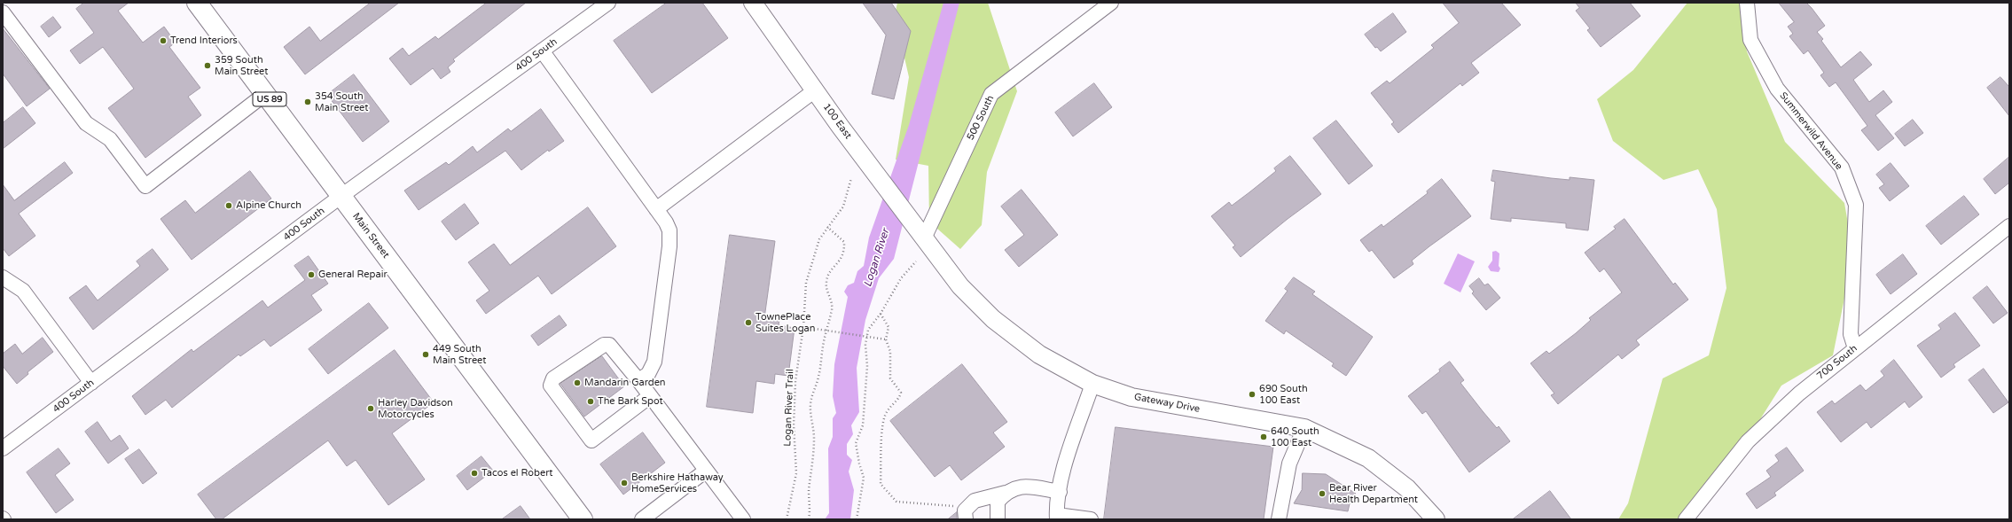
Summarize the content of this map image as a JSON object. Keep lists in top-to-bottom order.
{
  "streets": {
    "highway": ["US 89", "Main Street"],
    "main road": ["100 East", "Gateway Drive"],
    "street": [
      "400 South",
      "500 South",
      "Summerwild Avenue",
      "700 South"
    ],
    "path": ["Logan River Trail"]
  },
  "crossings": [
    ["400 South", "Main Street"],
    ["500 South", "100 East"],
    ["500 South", "Gateway Drive"],
    ["100 East", "Gateway Drive"],
    ["Summerwild Avenue", "700 South"]
  ],
  "water": ["Logan River"],
  "places": [
    "Trend Interiors",
    "359 South Main Street",
    "354 South Main Street",
    "Alpine Church",
    "General Repair",
    "TownePlace Suites Logan",
    "449 South Main Street",
    "Mandarin Garden",
    "690 South 100 East",
    "The Bark Spot",
    "Harley Davidson Motorcycles",
    "640 South 100 East",
    "Tacos el Robert",
    "Berkshire Hathaway HomeServices",
    "Bear River Health Department"
  ]
}
